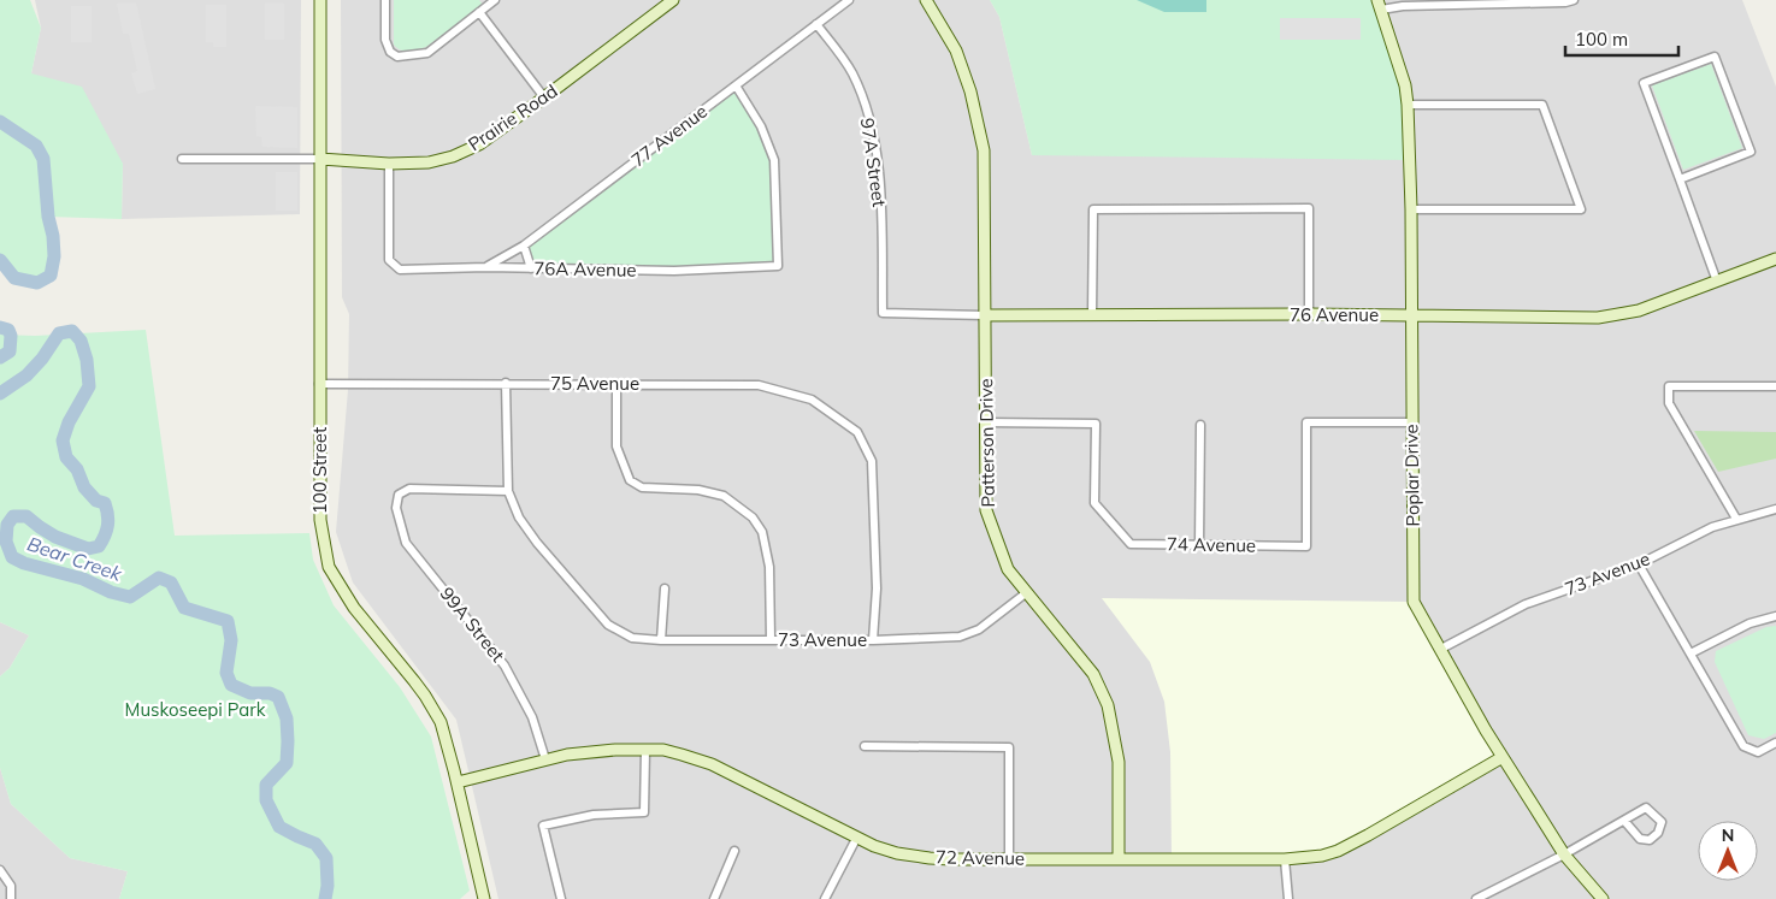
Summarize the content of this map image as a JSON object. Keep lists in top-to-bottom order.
{
  "streets": {
    "street": [
      "Prairie Road",
      "77 Avenue",
      "97A Street",
      "76A Avenue",
      "76 Avenue",
      "75 Avenue",
      "Patterson Drive",
      "100 Street",
      "Poplar Drive",
      "74 Avenue",
      "73 Avenue",
      "99A Street",
      "72 Avenue"
    ]
  },
  "crossings": [
    ["Prairie Road", "76A Avenue"],
    ["Prairie Road", "100 Street"],
    ["77 Avenue", "97A Street"],
    ["77 Avenue", "76A Avenue"],
    ["97A Street", "76 Avenue"],
    ["76 Avenue", "Patterson Drive"],
    ["76 Avenue", "Poplar Drive"],
    ["75 Avenue", "100 Street"],
    ["75 Avenue", "73 Avenue"],
    ["Patterson Drive", "74 Avenue"],
    ["Patterson Drive", "73 Avenue"],
    ["Patterson Drive", "72 Avenue"],
    ["100 Street", "72 Avenue"],
    ["Poplar Drive", "74 Avenue"],
    ["Poplar Drive", "73 Avenue"],
    ["Poplar Drive", "72 Avenue"],
    ["73 Avenue", "99A Street"],
    ["99A Street", "72 Avenue"]
  ],
  "water": ["Bear Creek"],
  "parks": ["Muskoseepi Park"],
  "scale_bar": "100 m",
  "north": "top"
}
